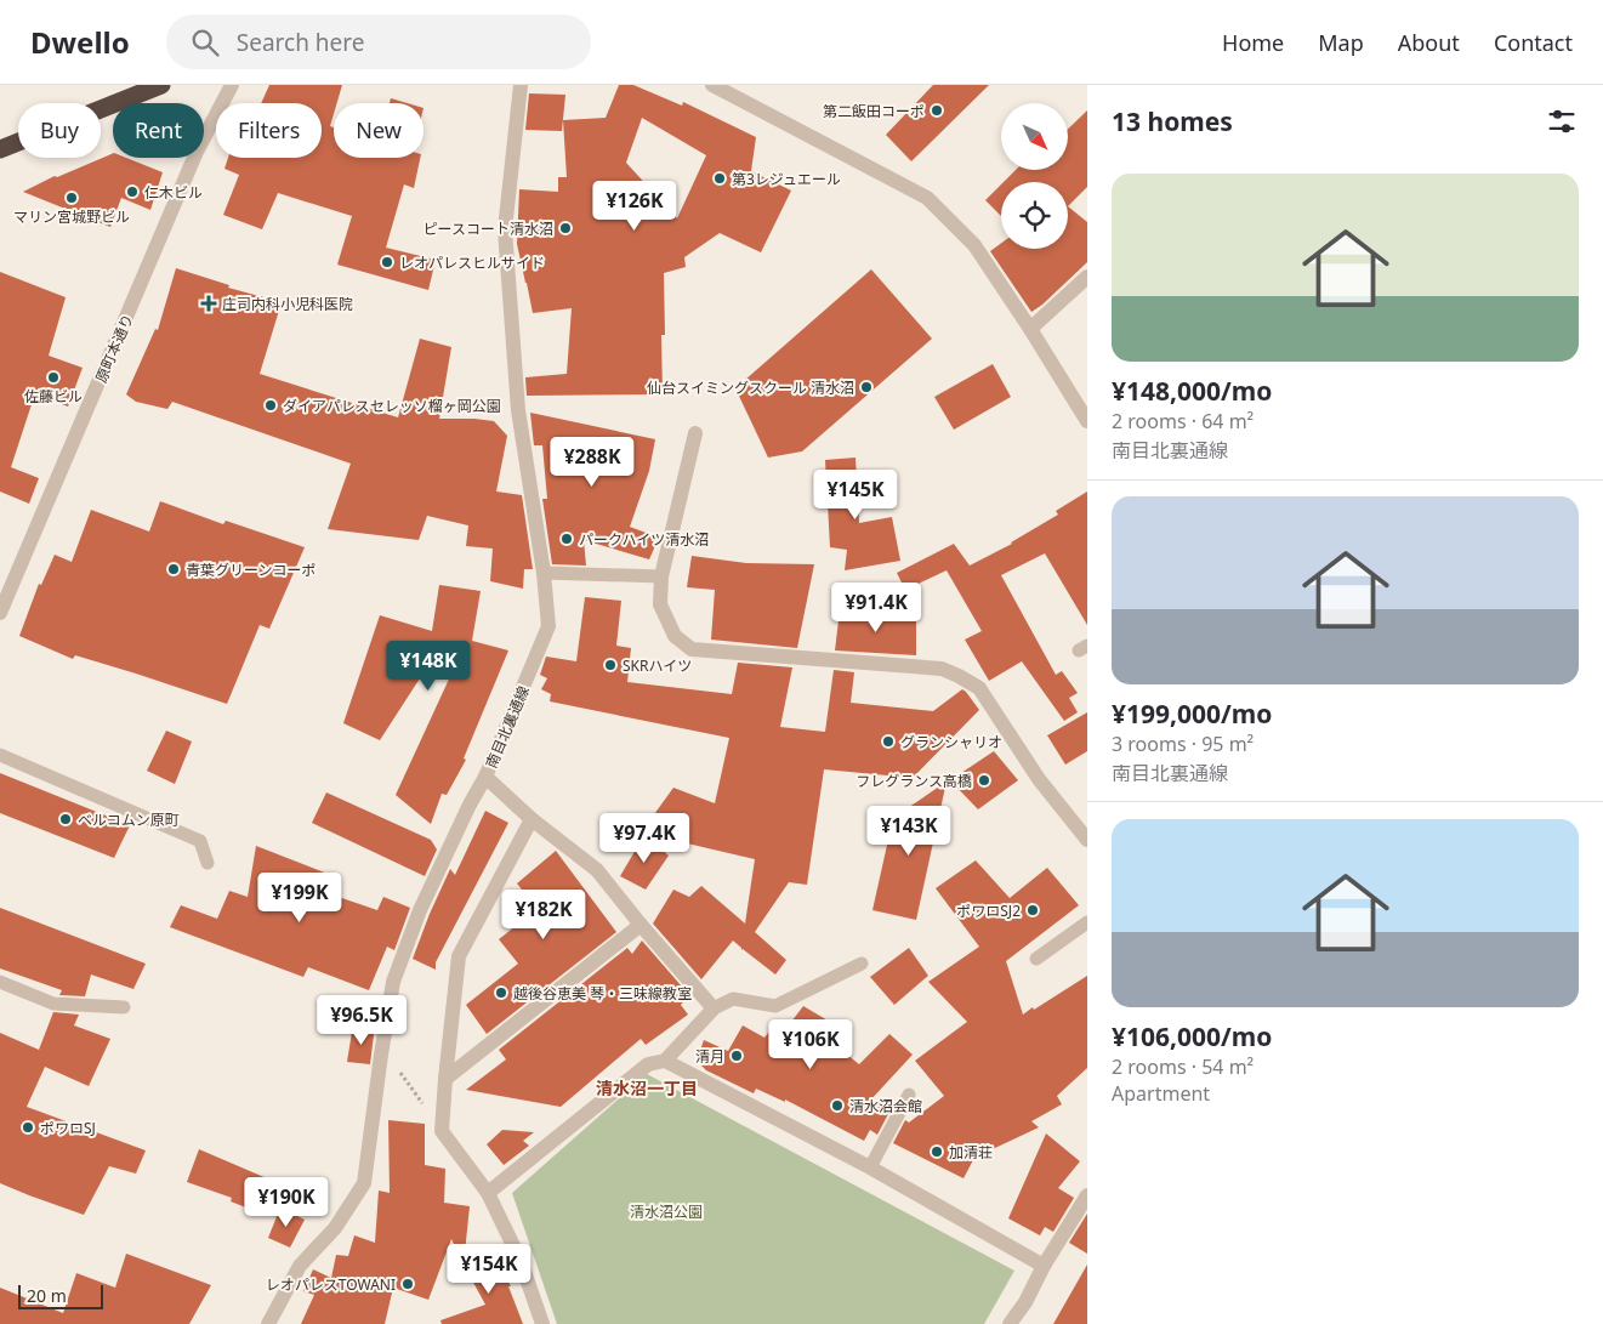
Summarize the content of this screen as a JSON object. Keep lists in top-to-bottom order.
{
  "streets": {
    "street": ["原町本通り", "南目北裏通線"]
  },
  "districts": ["清水沼一丁目"],
  "parks": ["清水沼公園"],
  "places": {
    "other": [
      "第二飯田コーポ",
      "第3レジュエール",
      "仁木ビル",
      "マリン宮城野ビル",
      "ピースコート清水沼",
      "レオパレスヒルサイド",
      "佐藤ビル",
      "仙台スイミングスクール 清水沼",
      "ダイアパレスセレッソ榴ヶ岡公園",
      "パークハイツ清水沼",
      "青葉グリーンコーポ",
      "SKRハイツ",
      "グランシャリオ",
      "フレグランス高橋",
      "ベルコムン原町",
      "ポワロSJ2",
      "越後谷恵美 琴・三味線教室",
      "清月",
      "清水沼会館",
      "ポワロSJ",
      "加清荘",
      "レオパレスTOWANI"
    ],
    "health": ["庄司内科小児科医院"]
  },
  "scale_bar": "20 m",
  "north": "bottom right",
  "page": {
    "header": "Dwello",
    "search": "Search here",
    "nav": [
      "Home",
      "Map",
      "About",
      "Contact"
    ],
    "heading": "13 homes",
    "chip": [
      "Buy",
      "Rent",
      "Filters",
      "New"
    ],
    "list": [
      {
        "name": "¥148,000/mo",
        "note": "2 rooms · 64 m² · 南目北裏通線"
      },
      {
        "name": "¥199,000/mo",
        "note": "3 rooms · 95 m² · 南目北裏通線"
      },
      {
        "name": "¥106,000/mo",
        "note": "2 rooms · 54 m² · Apartment"
      }
    ],
    "price": [
      "¥126K",
      "¥288K",
      "¥145K",
      "¥91.4K",
      "¥148K",
      "¥143K",
      "¥97.4K",
      "¥199K",
      "¥182K",
      "¥96.5K",
      "¥106K",
      "¥190K",
      "¥154K"
    ],
    "scale": "20 m"
  }
}
